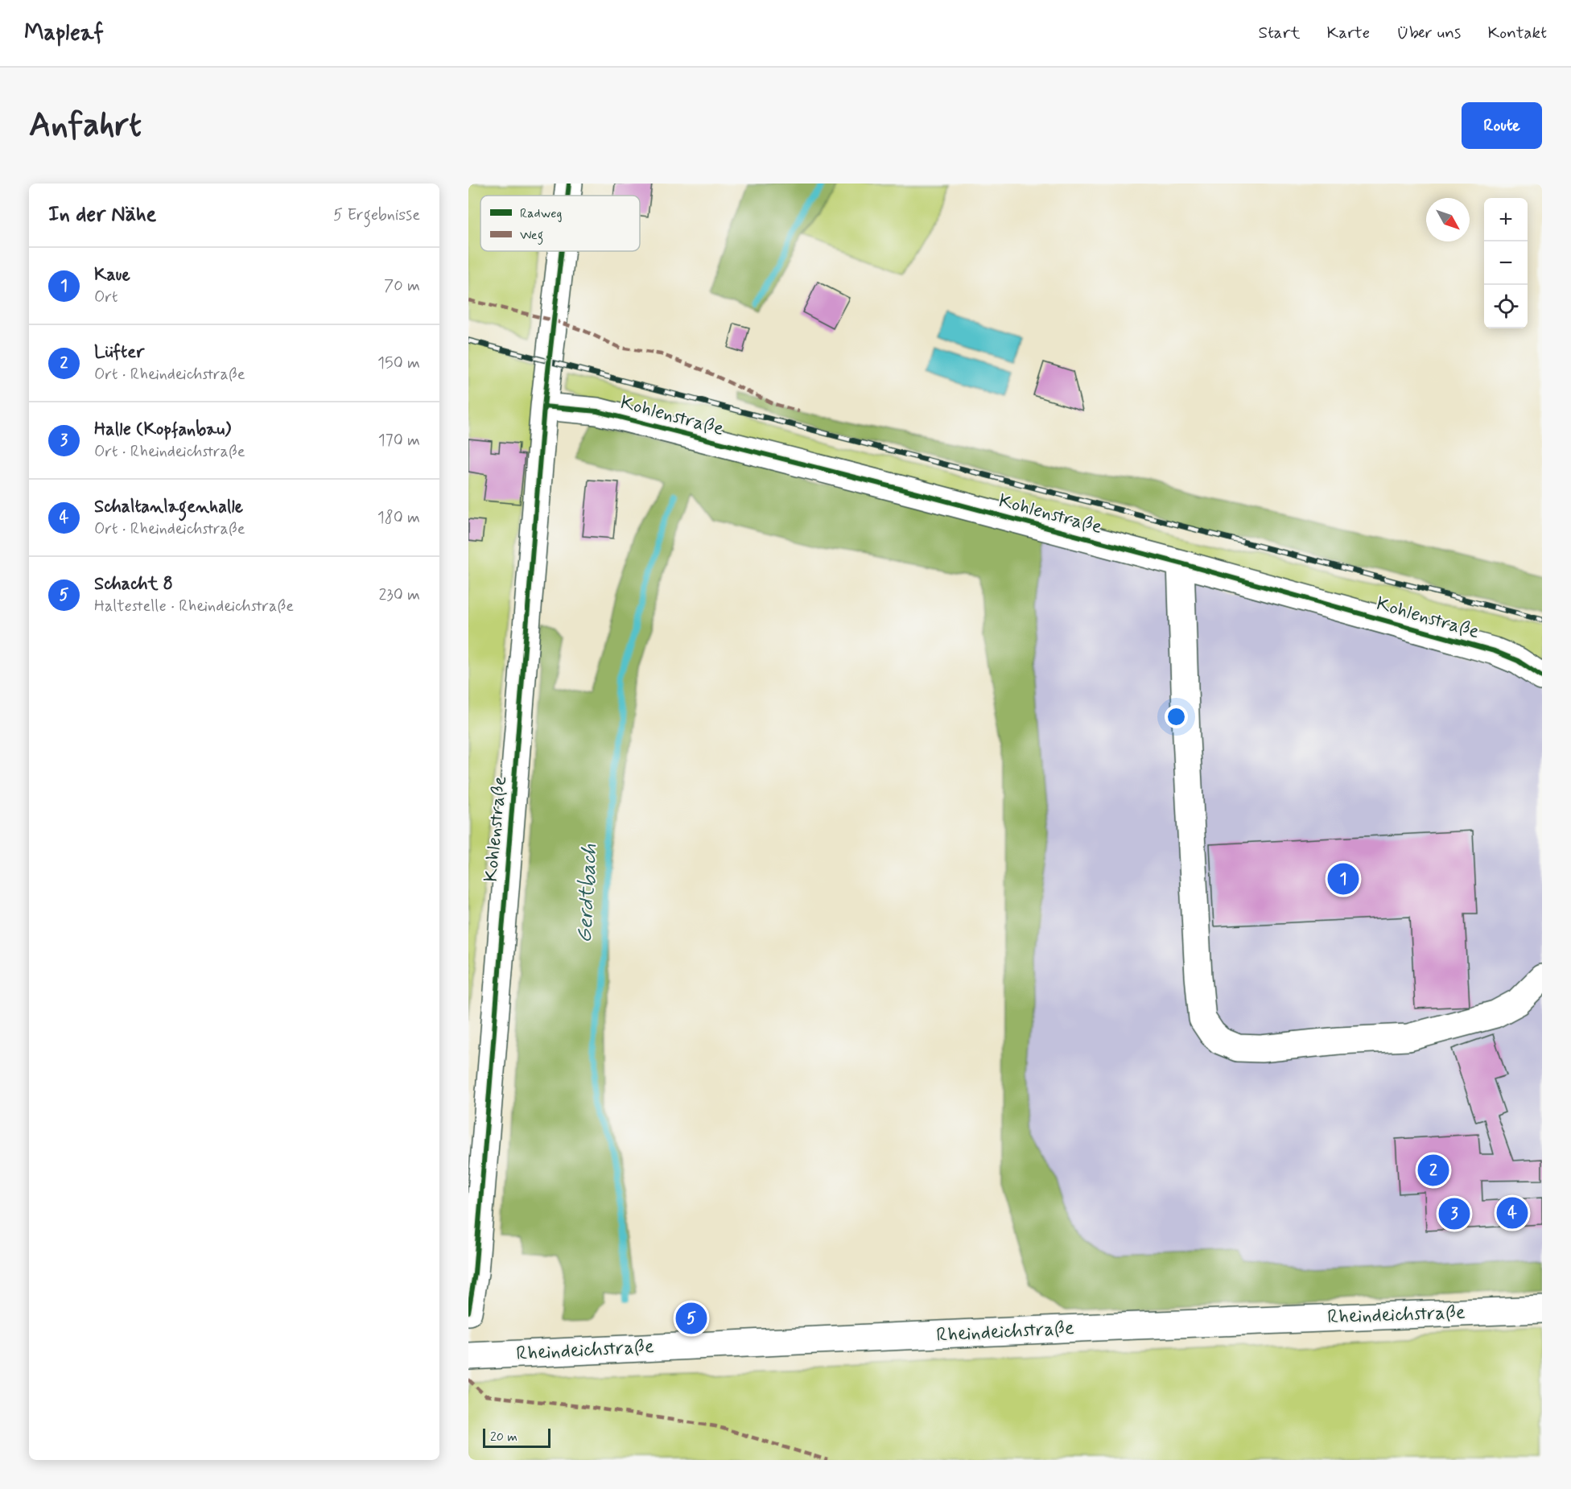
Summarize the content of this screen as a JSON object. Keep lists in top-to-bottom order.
{
  "streets": {
    "street": ["Kohlenstraße", "Rheindeichstraße"]
  },
  "water": ["Gerdtbach"],
  "legend": ["Radweg", "Weg"],
  "scale_bar": "20 m",
  "north": "bottom right",
  "page": {
    "header": "Mapleaf",
    "nav": [
      "Start",
      "Karte",
      "Über uns",
      "Kontakt"
    ],
    "buttons": "Route",
    "title": "Anfahrt",
    "heading": ["In der Nähe", "5 Ergebnisse"],
    "map_buttons": ["+", "−"],
    "list": [
      {
        "mark": "1",
        "name": "Kaue",
        "note": "Ort",
        "value": "70 m"
      },
      {
        "mark": "2",
        "name": "Lüfter",
        "note": "Ort · Rheindeichstraße",
        "value": "150 m"
      },
      {
        "mark": "3",
        "name": "Halle (Kopfanbau)",
        "note": "Ort · Rheindeichstraße",
        "value": "170 m"
      },
      {
        "mark": "4",
        "name": "Schaltanlagenhalle",
        "note": "Ort · Rheindeichstraße",
        "value": "180 m"
      },
      {
        "mark": "5",
        "name": "Schacht 8",
        "note": "Haltestelle · Rheindeichstraße",
        "value": "230 m"
      }
    ],
    "pins": [
      "1",
      "2",
      "4",
      "3",
      "5"
    ],
    "scale": "20 m"
  }
}
